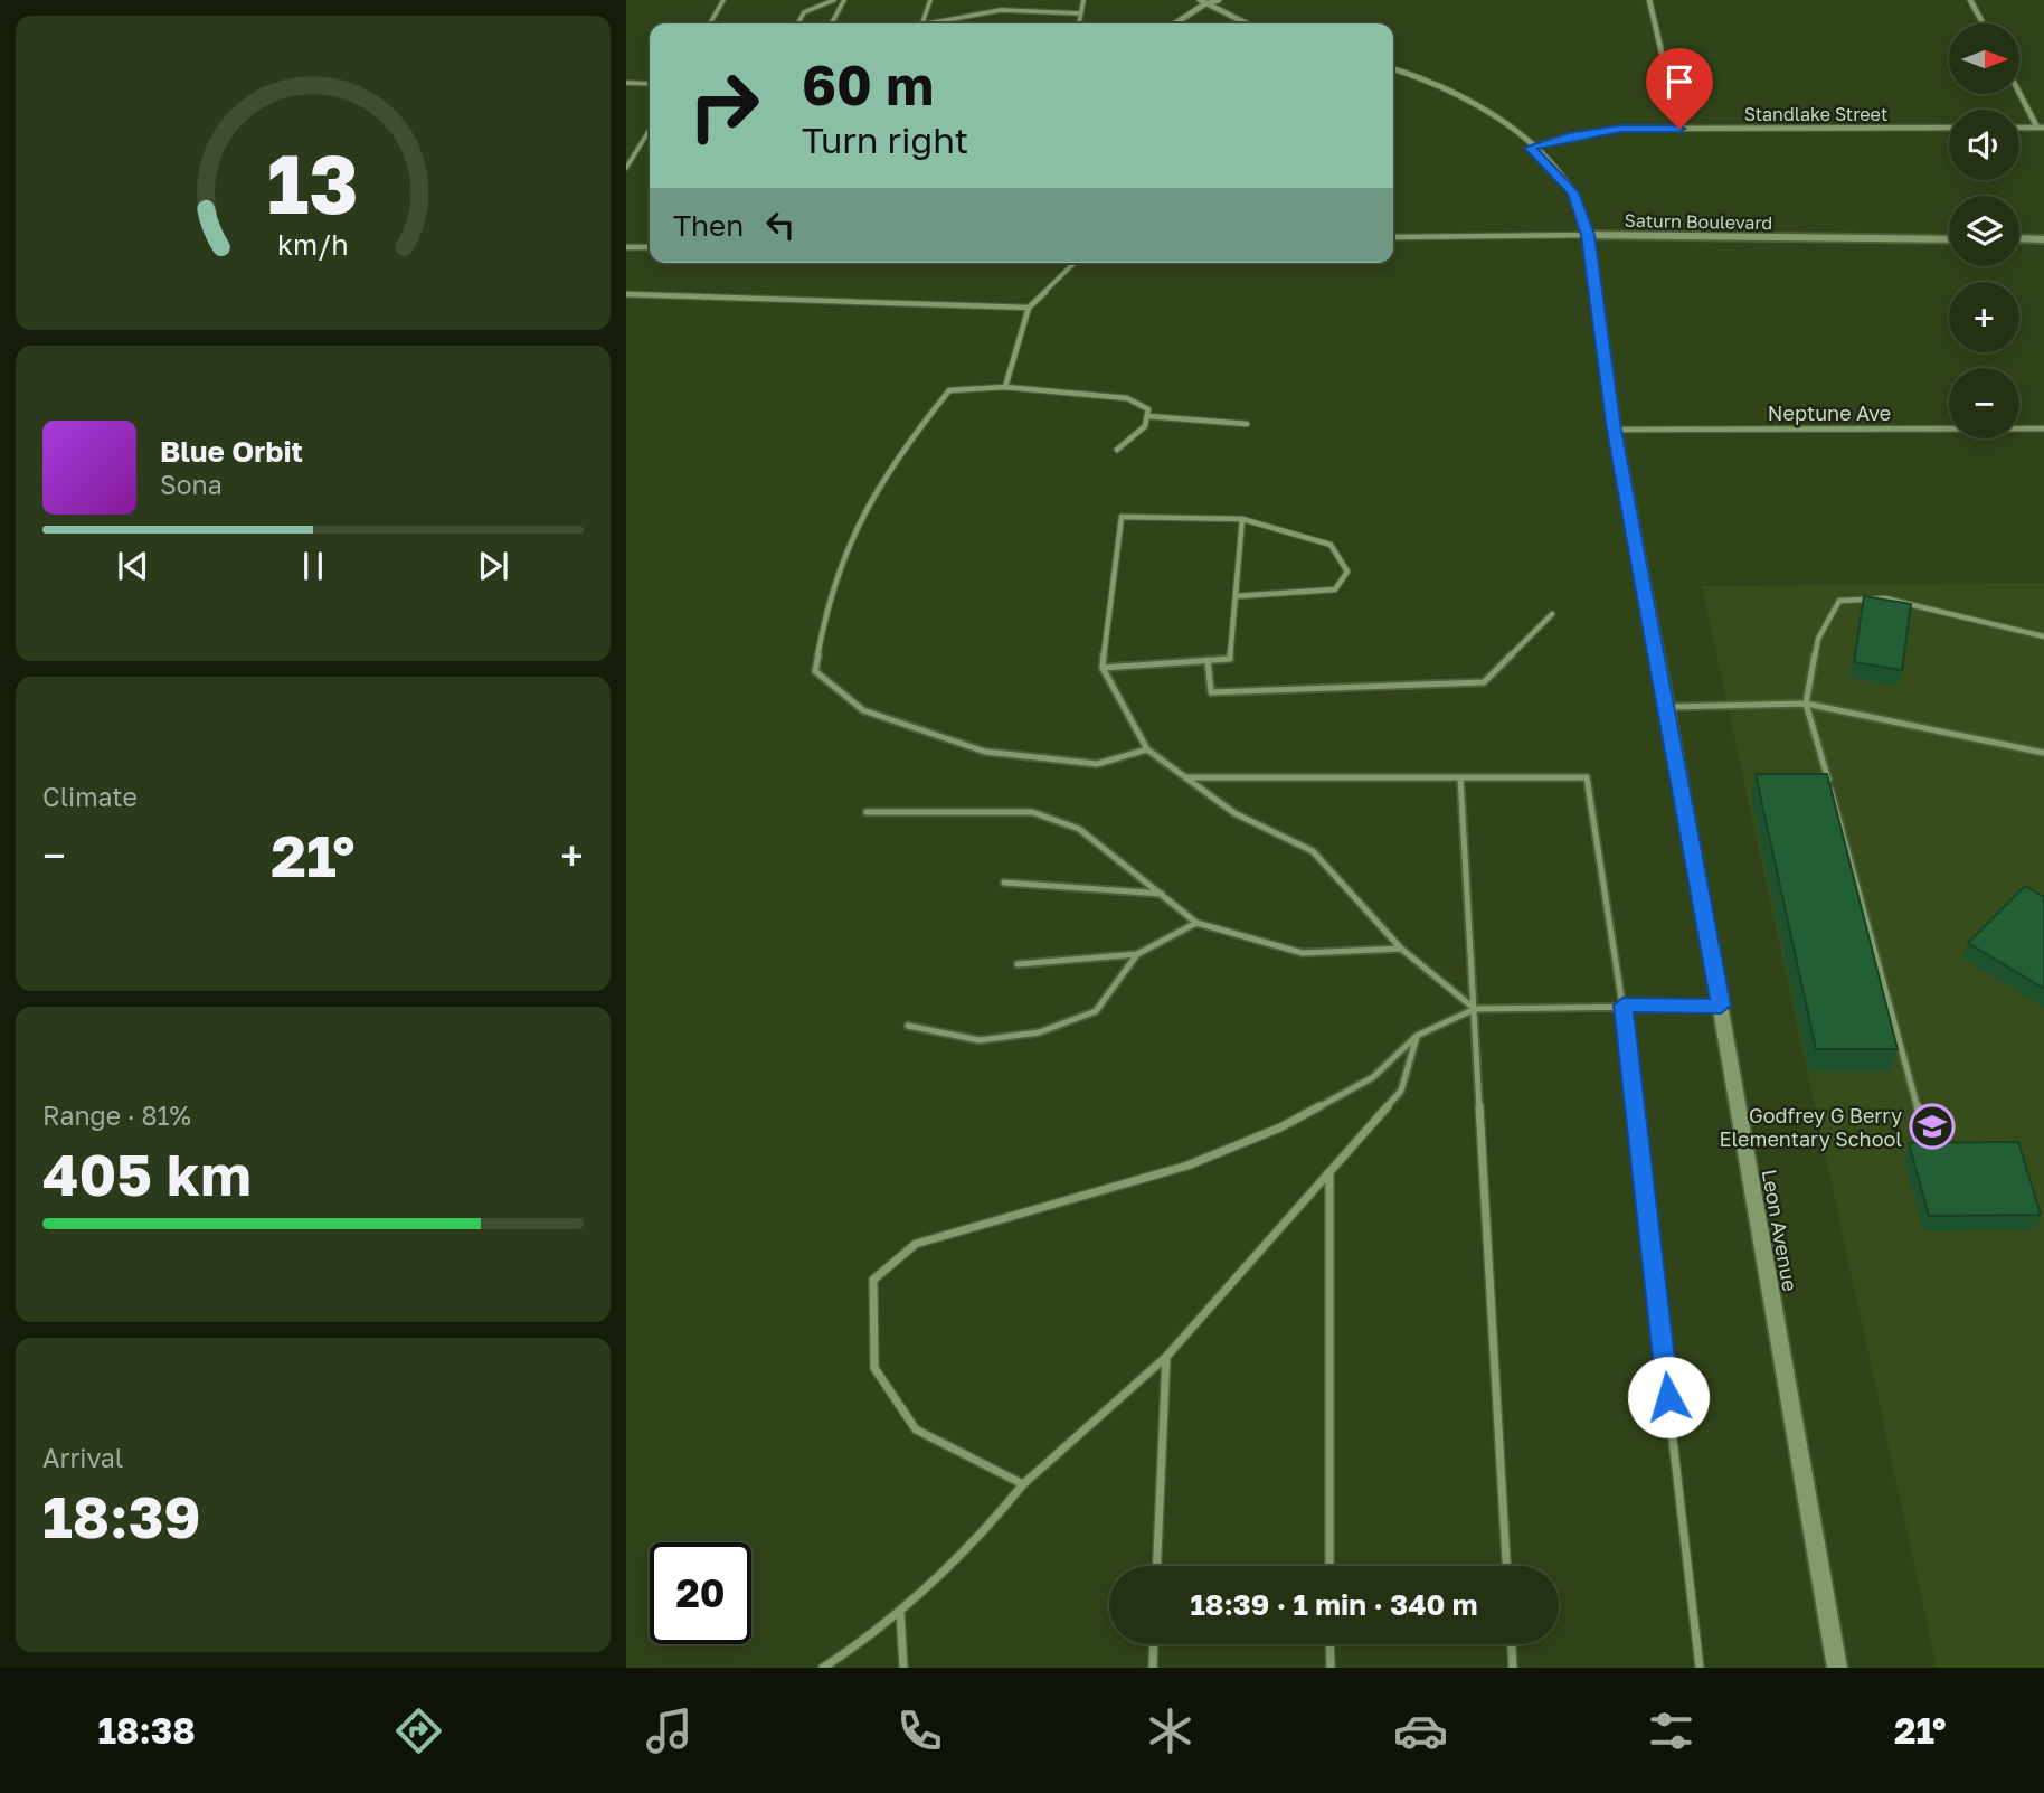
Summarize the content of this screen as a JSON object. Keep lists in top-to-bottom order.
{
  "streets": {
    "street": ["Standlake Street", "Saturn Boulevard", "Leon Avenue"],
    "lane": ["Neptune Ave"]
  },
  "crossings": [
    ["Standlake Street", "Leon Avenue"],
    ["Saturn Boulevard", "Leon Avenue"],
    ["Neptune Ave", "Leon Avenue"]
  ],
  "places": {
    "school or university": ["Godfrey G Berry Elementary School"]
  },
  "north": "right",
  "page": {
    "map_buttons": ["+", "−"],
    "turn": ["60 m", "Turn right"],
    "then": "Then",
    "song": ["Blue Orbit", "Sona"],
    "tile": [
      "Climate",
      ["Range · 81%", "405 km"],
      ["Arrival", "18:39"]
    ],
    "heat": ["−", "21°", "+"],
    "limit": "20",
    "trip": "18:39 · 1 min · 340 m",
    "tabs": ["18:38", "21°"],
    "gauge": ["13", "km/h"]
  }
}
